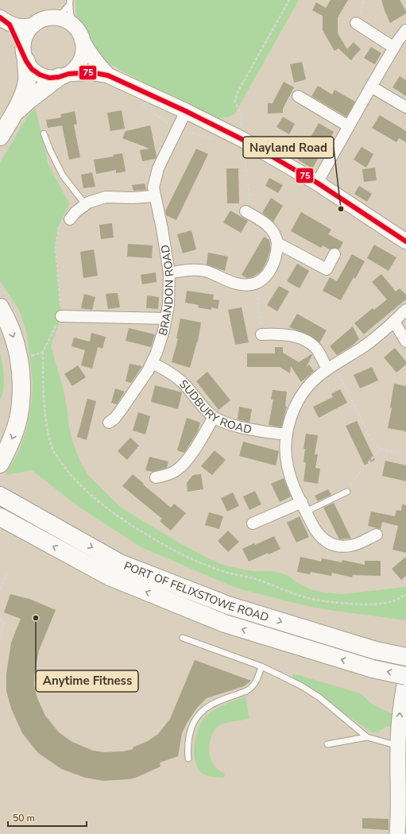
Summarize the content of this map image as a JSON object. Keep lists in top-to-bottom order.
{
  "streets": {
    "highway": ["PORT OF FELIXSTOWE ROAD"],
    "street": ["BRANDON ROAD", "SUDBURY ROAD"]
  },
  "crossings": [
    ["BRANDON ROAD", "SUDBURY ROAD"]
  ],
  "places": ["Nayland Road", "Anytime Fitness"],
  "lines": ["transit line 75"],
  "scale_bar": "50 m"
}
